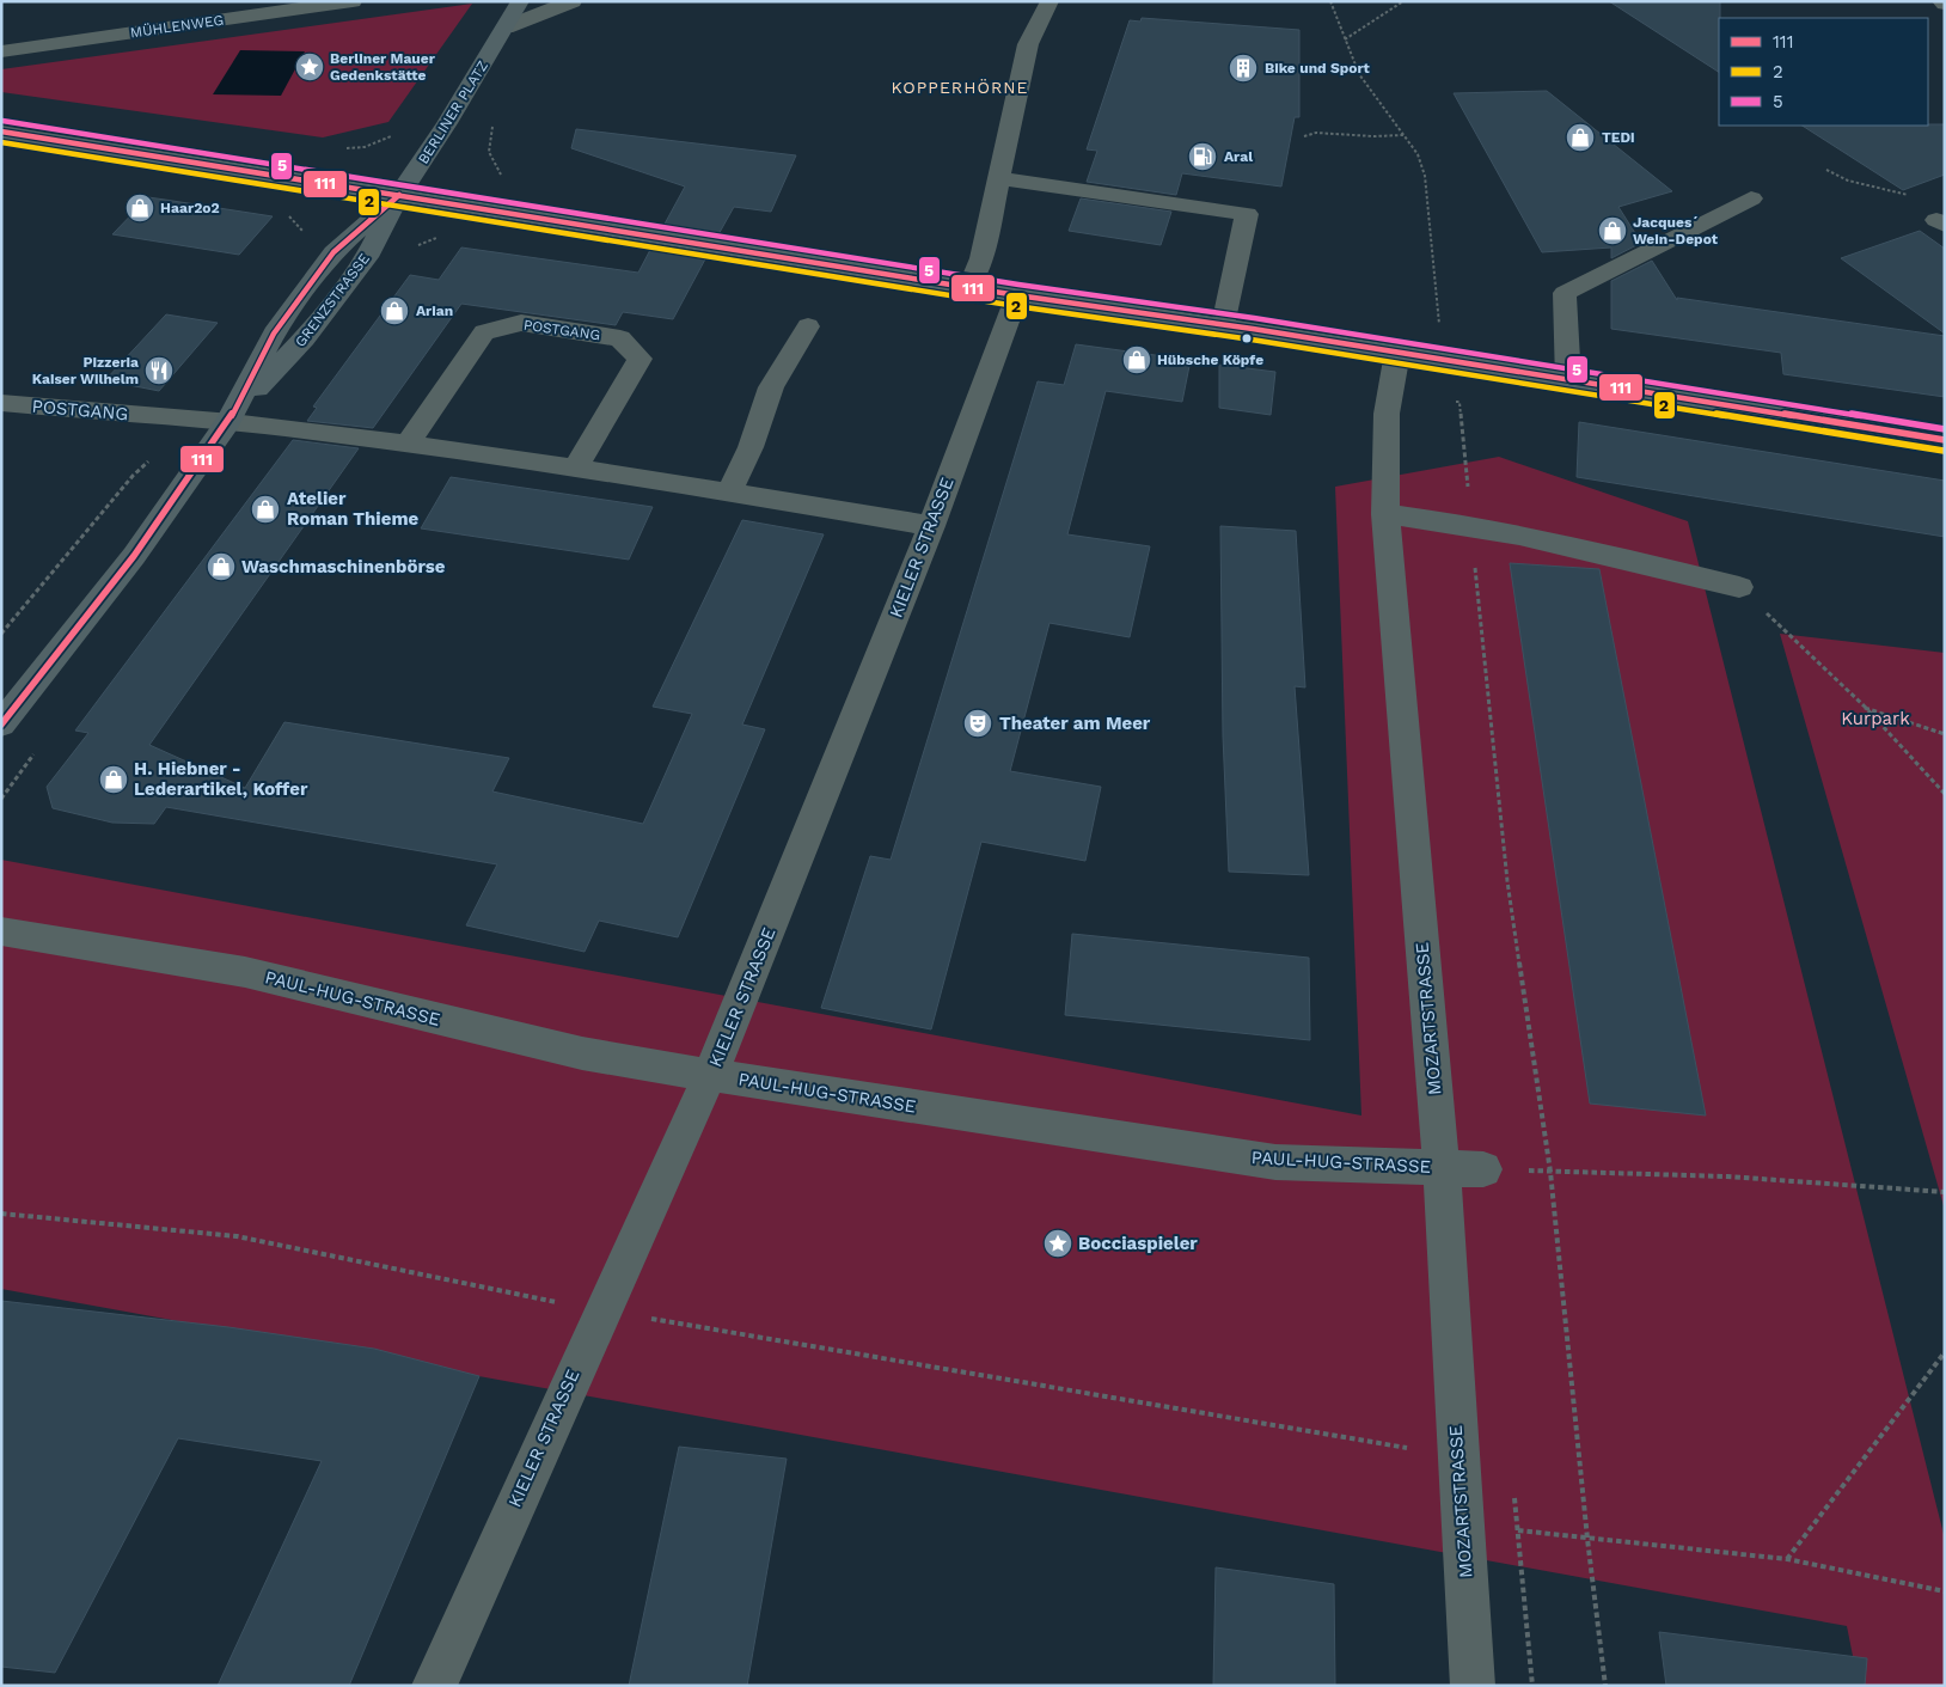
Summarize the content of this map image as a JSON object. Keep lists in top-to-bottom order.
{
  "streets": {
    "main road": ["BERLINER PLATZ", "GRENZSTRASSE"],
    "street": [
      "MÜHLENWEG",
      "POSTGANG",
      "KIELER STRASSE",
      "PAUL-HUG-STRASSE",
      "MOZARTSTRASSE"
    ]
  },
  "crossings": [
    ["BERLINER PLATZ", "GRENZSTRASSE"],
    ["GRENZSTRASSE", "POSTGANG"],
    ["POSTGANG", "KIELER STRASSE"],
    ["KIELER STRASSE", "PAUL-HUG-STRASSE"],
    ["PAUL-HUG-STRASSE", "MOZARTSTRASSE"]
  ],
  "districts": ["KOPPERHÖRNE"],
  "parks": ["Kurpark"],
  "places": {
    "place": ["Berliner Mauer Gedenkstätte", "Bocciaspieler"],
    "building": ["Bike und Sport"],
    "shop": [
      "TEDi",
      "Haar2o2",
      "Jacques´ Wein-Depot",
      "Arian",
      "Hübsche Köpfe",
      "Atelier Roman Thieme",
      "Waschmaschinenbörse",
      "H. Hiebner - Lederartikel, Koffer"
    ],
    "fuel station": ["Aral"],
    "restaurant": ["Pizzeria Kaiser Wilhelm"],
    "theatre": ["Theater am Meer"]
  },
  "lines": ["transit line 5", "transit line 111", "transit line 2"],
  "legend": ["111", "2", "5"]
}
